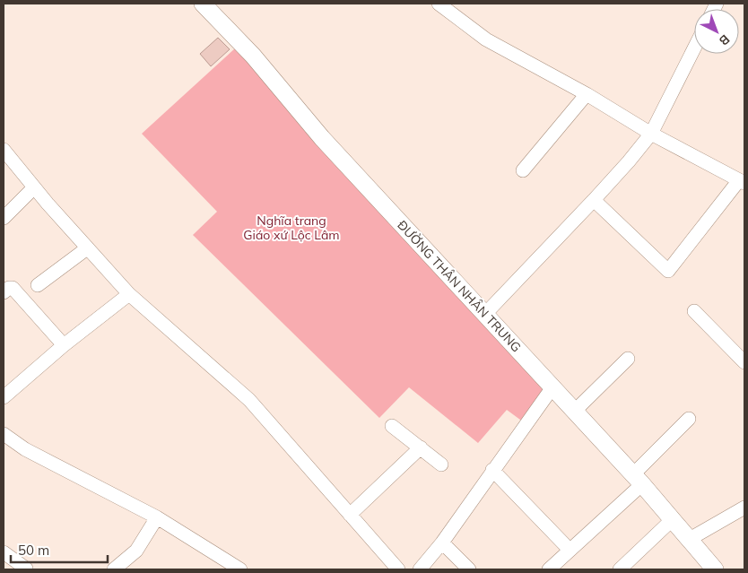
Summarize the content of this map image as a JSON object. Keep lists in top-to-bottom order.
{
  "streets": {
    "street": ["ĐƯỜNG THÂN NHÂN TRUNG"]
  },
  "parks": ["Nghĩa trang Giáo xứ Lộc Lâm"],
  "scale_bar": "50 m",
  "north": "bottom right"
}
